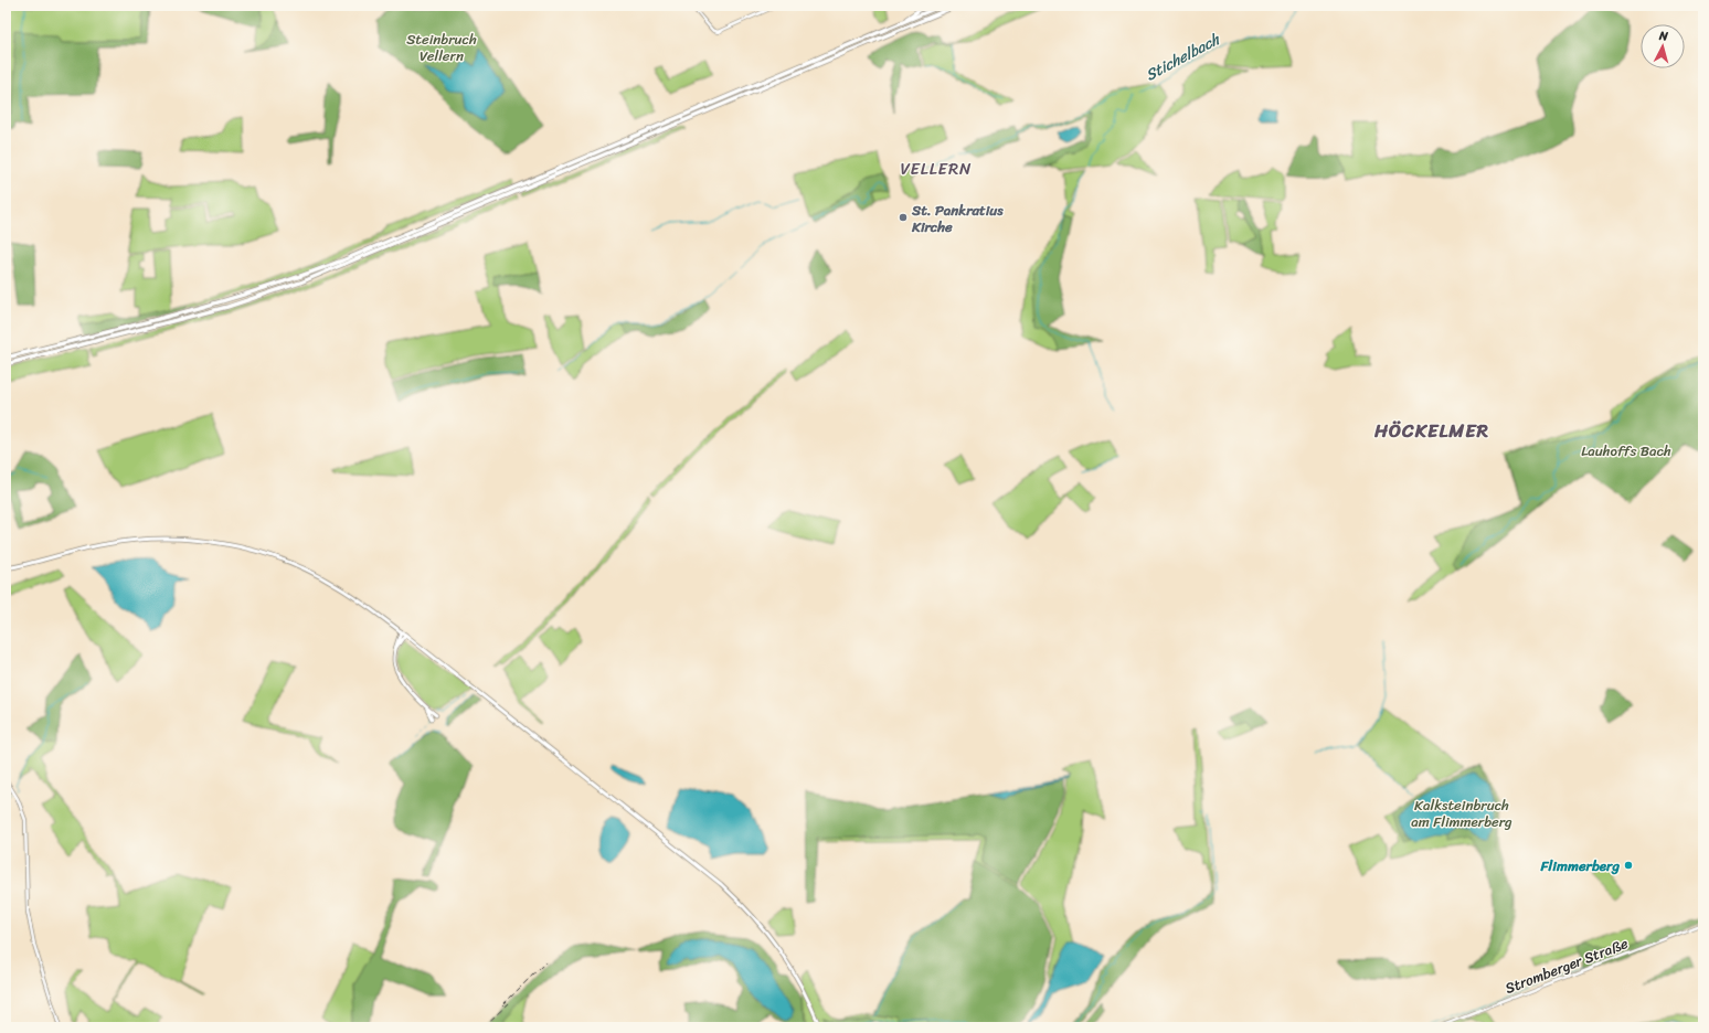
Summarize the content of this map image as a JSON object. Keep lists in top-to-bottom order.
{
  "streets": {
    "main road": ["Stromberger Straße"]
  },
  "districts": ["VELLERN", "HÖCKELMER"],
  "water": ["Stichelbach"],
  "parks": ["Steinbruch Vellern", "Lauhoffs Bach", "Kalksteinbruch am Flimmerberg"],
  "places": ["St. Pankratius Kirche", "Flimmerberg"],
  "north": "top"
}
